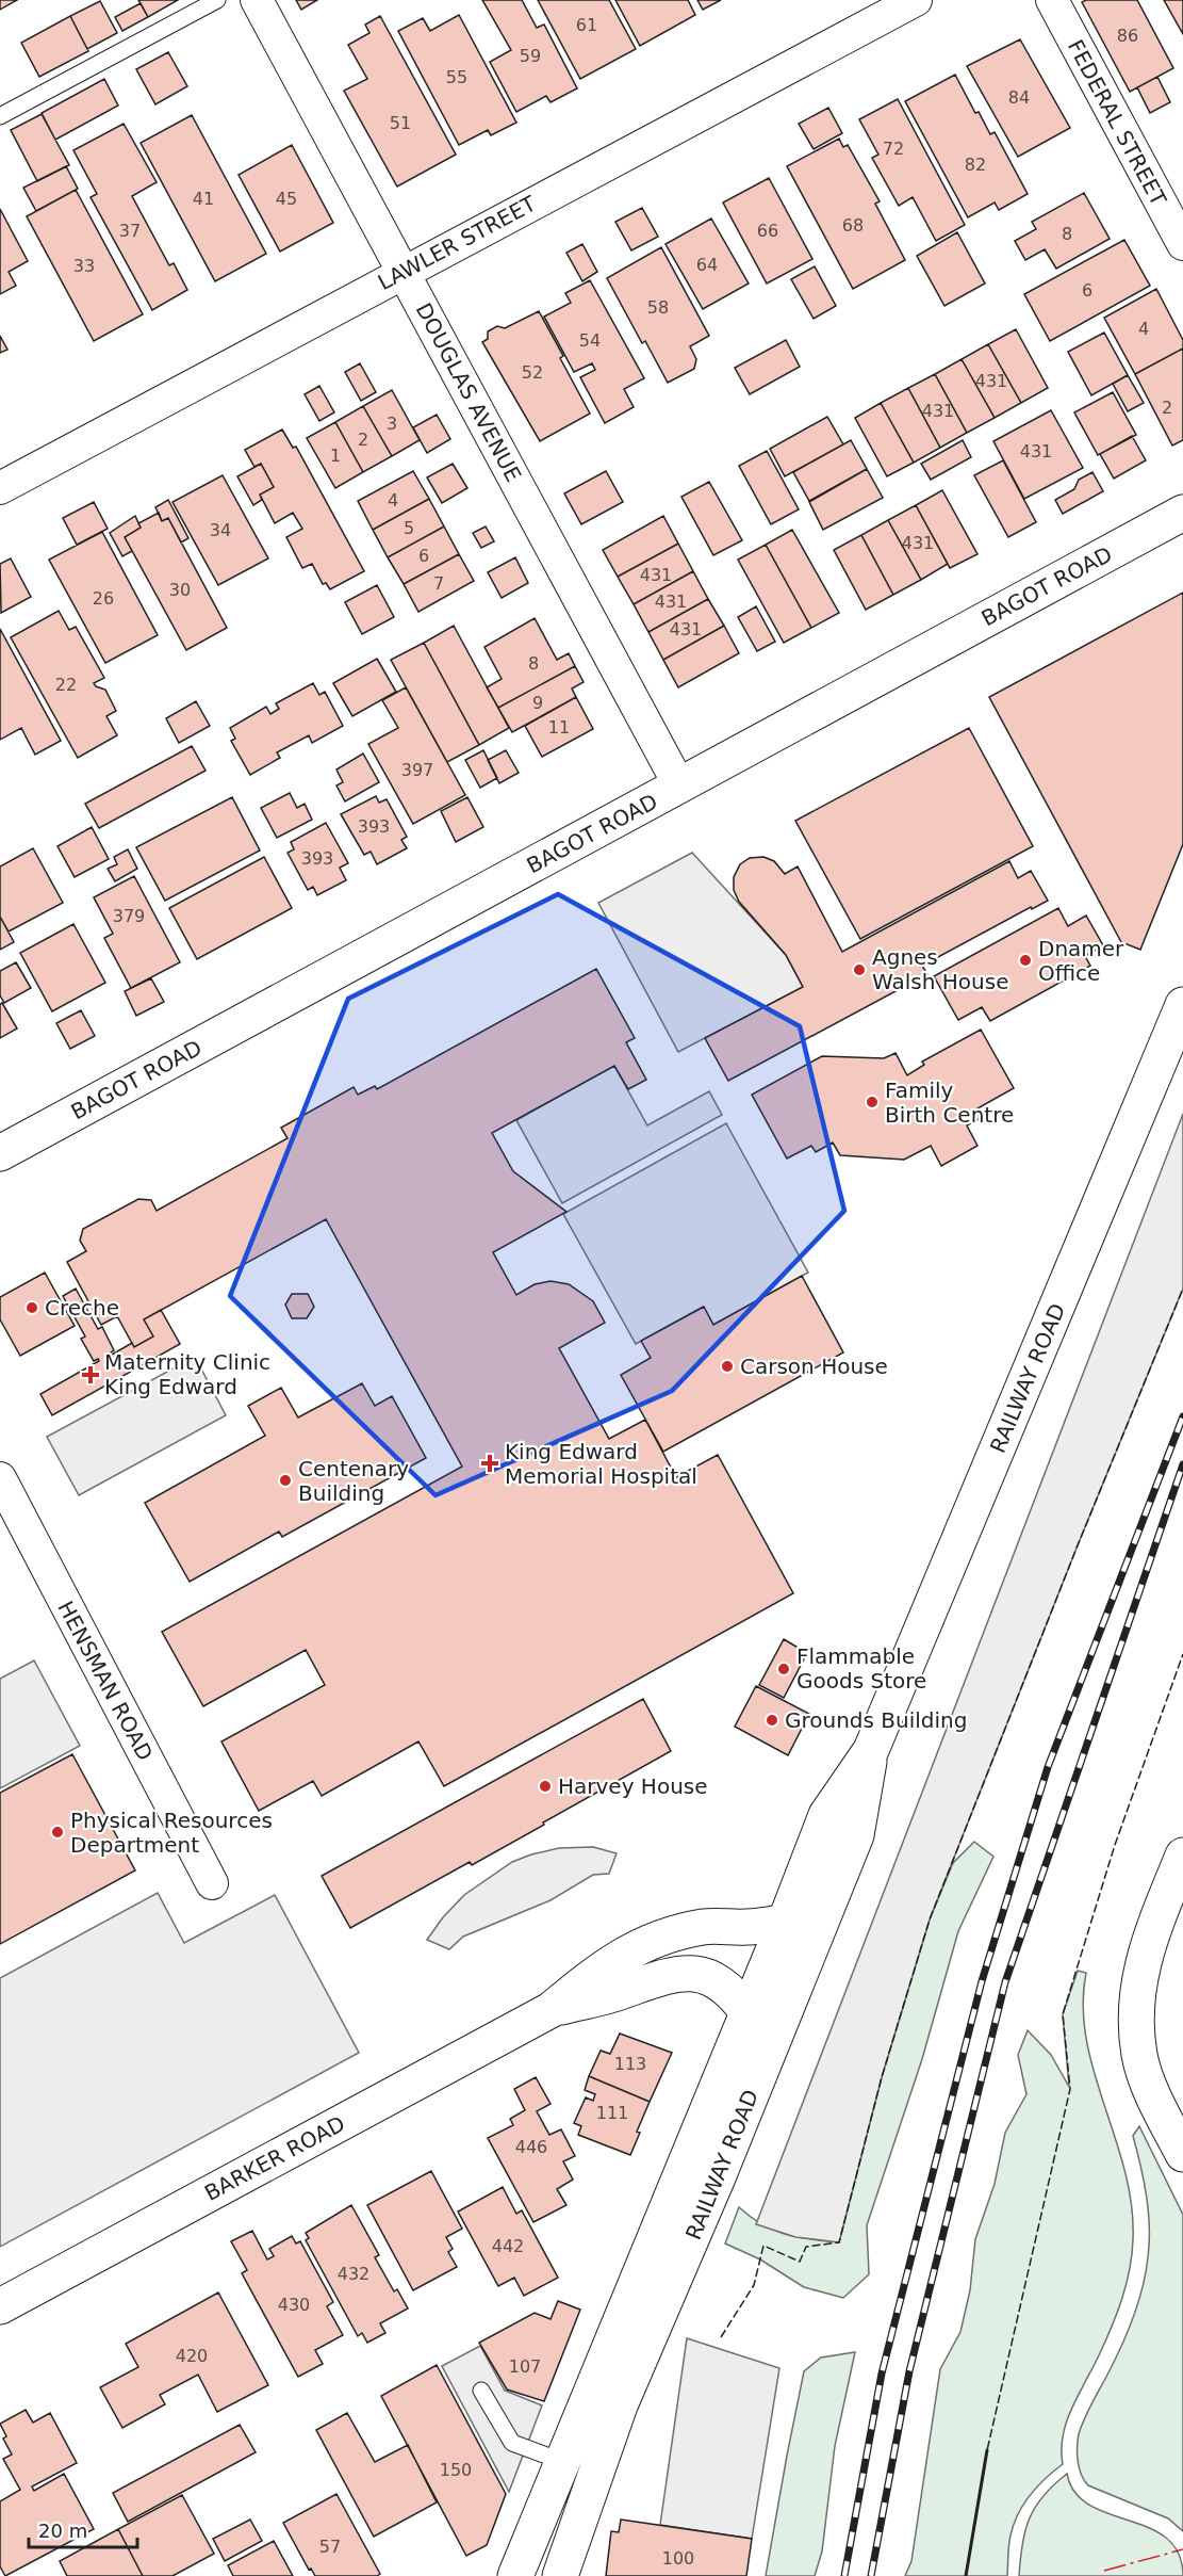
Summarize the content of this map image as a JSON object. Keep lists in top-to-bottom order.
{
  "streets": {
    "main road": ["BAGOT ROAD", "RAILWAY ROAD", "BARKER ROAD"],
    "street": [
      "FEDERAL STREET",
      "LAWLER STREET",
      "DOUGLAS AVENUE",
      "HENSMAN ROAD"
    ]
  },
  "crossings": [
    ["LAWLER STREET", "DOUGLAS AVENUE"],
    ["DOUGLAS AVENUE", "BAGOT ROAD"],
    ["RAILWAY ROAD", "BARKER ROAD"]
  ],
  "places": {
    "other": [
      "Dnamer Office",
      "Agnes Walsh House",
      "Family Birth Centre",
      "Creche",
      "Carson House",
      "Centenary Building",
      "Flammable Goods Store",
      "Grounds Building",
      "Harvey House",
      "Physical Resources Department"
    ],
    "health": ["Maternity Clinic King Edward", "King Edward Memorial Hospital"]
  },
  "house_numbers": [
    "61",
    "86",
    "59",
    "55",
    "84",
    "51",
    "72",
    "82",
    "41",
    "45",
    "68",
    "37",
    "66",
    "8",
    "64",
    "33",
    "6",
    "58",
    "4",
    "54",
    "52",
    "431",
    "2",
    "431",
    "3",
    "2",
    "431",
    "1",
    "4",
    "5",
    "34",
    "431",
    "6",
    "431",
    "7",
    "30",
    "26",
    "431",
    "431",
    "8",
    "22",
    "9",
    "11",
    "397",
    "393",
    "393",
    "379",
    "113",
    "111",
    "446",
    "442",
    "432",
    "430",
    "420",
    "107",
    "150",
    "57",
    "100"
  ],
  "scale_bar": "20 m"
}
